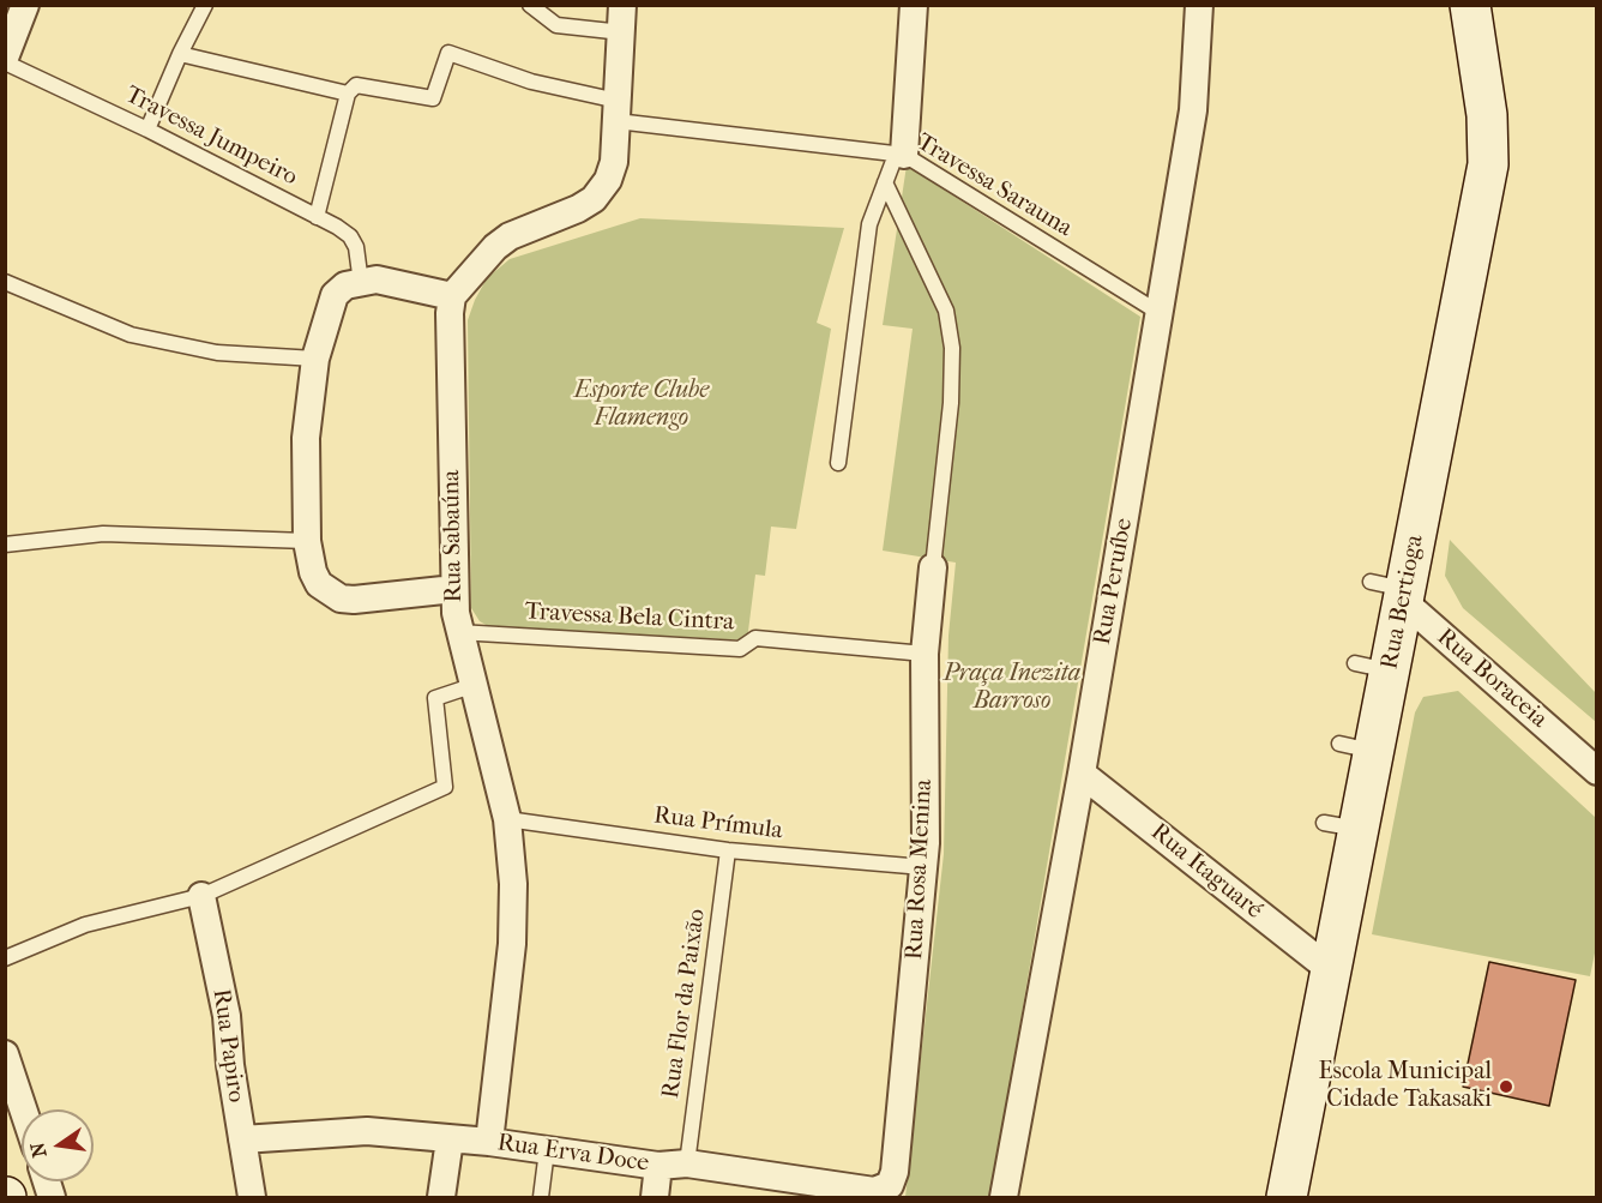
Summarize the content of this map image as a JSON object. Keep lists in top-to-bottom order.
{
  "streets": {
    "street": [
      "Rua Sabaúna",
      "Rua Peruíbe",
      "Rua Bertioga",
      "Rua Boraceia",
      "Rua Rosa Menina",
      "Rua Itaguaré",
      "Rua Papiro",
      "Rua Erva Doce"
    ],
    "lane": [
      "Travessa Jumpeiro",
      "Travessa Sarauna",
      "Travessa Bela Cintra",
      "Rua Prímula",
      "Rua Flor da Paixão"
    ]
  },
  "crossings": [
    ["Travessa Sarauna", "Rua Peruíbe"],
    ["Rua Sabaúna", "Travessa Bela Cintra"],
    ["Rua Sabaúna", "Rua Prímula"],
    ["Rua Sabaúna", "Rua Erva Doce"],
    ["Rua Peruíbe", "Rua Itaguaré"],
    ["Rua Bertioga", "Rua Boraceia"],
    ["Rua Bertioga", "Rua Itaguaré"],
    ["Travessa Bela Cintra", "Rua Rosa Menina"],
    ["Rua Prímula", "Rua Rosa Menina"],
    ["Rua Prímula", "Rua Flor da Paixão"],
    ["Rua Rosa Menina", "Rua Erva Doce"],
    ["Rua Flor da Paixão", "Rua Erva Doce"],
    ["Rua Papiro", "Rua Erva Doce"]
  ],
  "parks": ["Esporte Clube Flamengo", "Praça Inezita Barroso"],
  "places": ["Escola Municipal Cidade Takasaki"],
  "north": "left"
}
